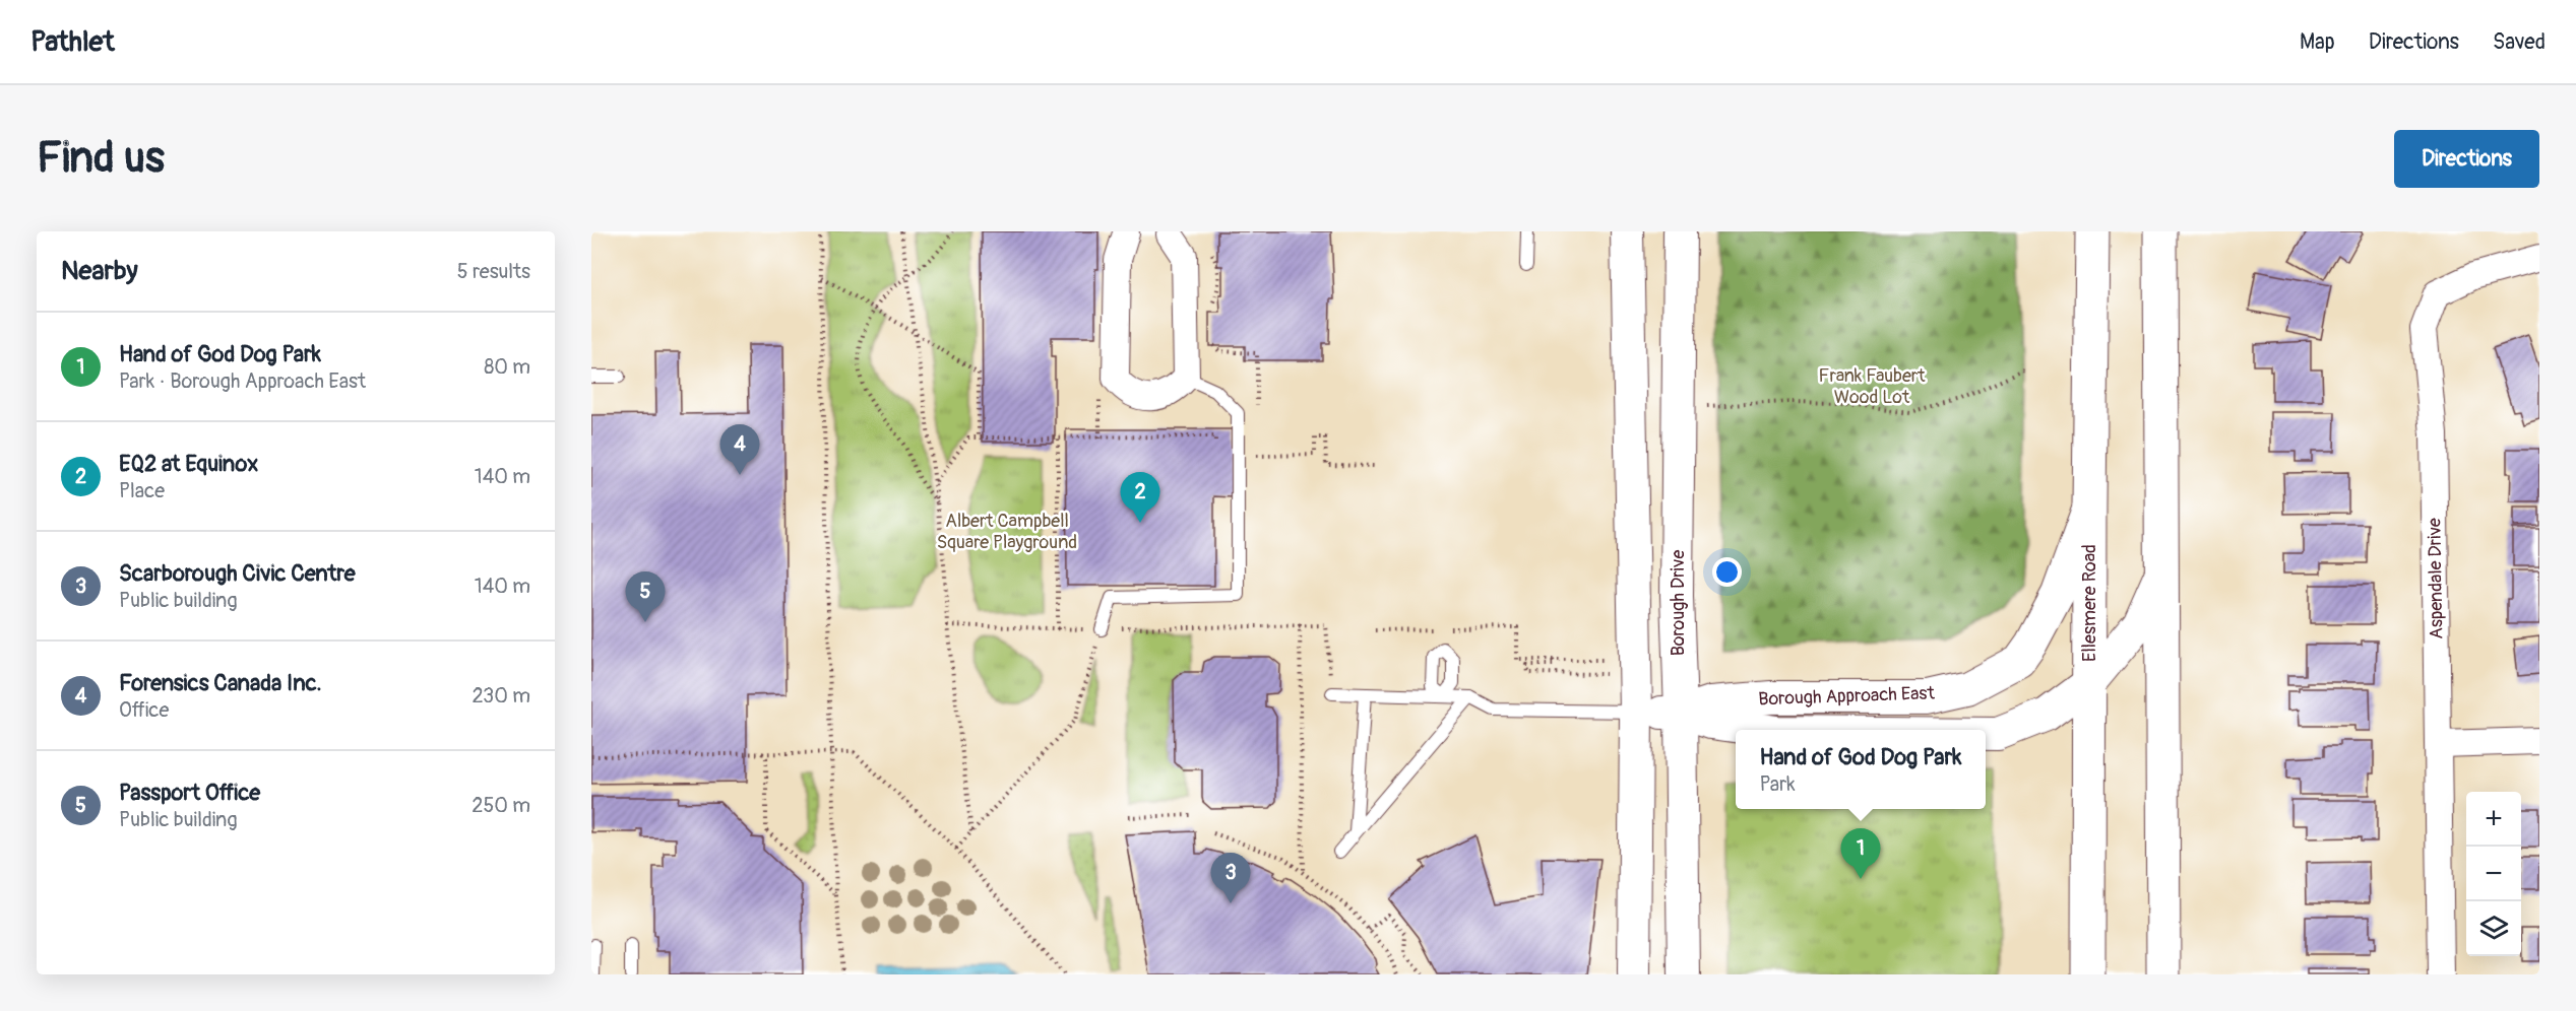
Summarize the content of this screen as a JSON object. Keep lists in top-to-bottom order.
{
  "streets": {
    "main road": ["Ellesmere Road"],
    "street": ["Aspendale Drive", "Borough Drive", "Borough Approach East"]
  },
  "crossings": [
    ["Borough Drive", "Borough Approach East"],
    ["Ellesmere Road", "Borough Approach East"]
  ],
  "parks": ["Frank Faubert Wood Lot", "Albert Campbell Square Playground"],
  "page": {
    "header": "Pathlet",
    "nav": ["Map", "Directions", "Saved"],
    "buttons": "Directions",
    "title": "Find us",
    "heading": ["Nearby", "5 results"],
    "list": [
      {
        "mark": "1",
        "name": "Hand of God Dog Park",
        "note": "Park · Borough Approach East",
        "value": "80 m"
      },
      {
        "mark": "2",
        "name": "EQ2 at Equinox",
        "note": "Place",
        "value": "140 m"
      },
      {
        "mark": "3",
        "name": "Scarborough Civic Centre",
        "note": "Public building",
        "value": "140 m"
      },
      {
        "mark": "4",
        "name": "Forensics Canada Inc.",
        "note": "Office",
        "value": "230 m"
      },
      {
        "mark": "5",
        "name": "Passport Office",
        "note": "Public building",
        "value": "250 m"
      }
    ],
    "pins": [
      "4",
      "2",
      "5",
      "1",
      "3"
    ],
    "popup": ["Hand of God Dog Park", "Park"],
    "map_buttons": ["+", "−"]
  }
}
